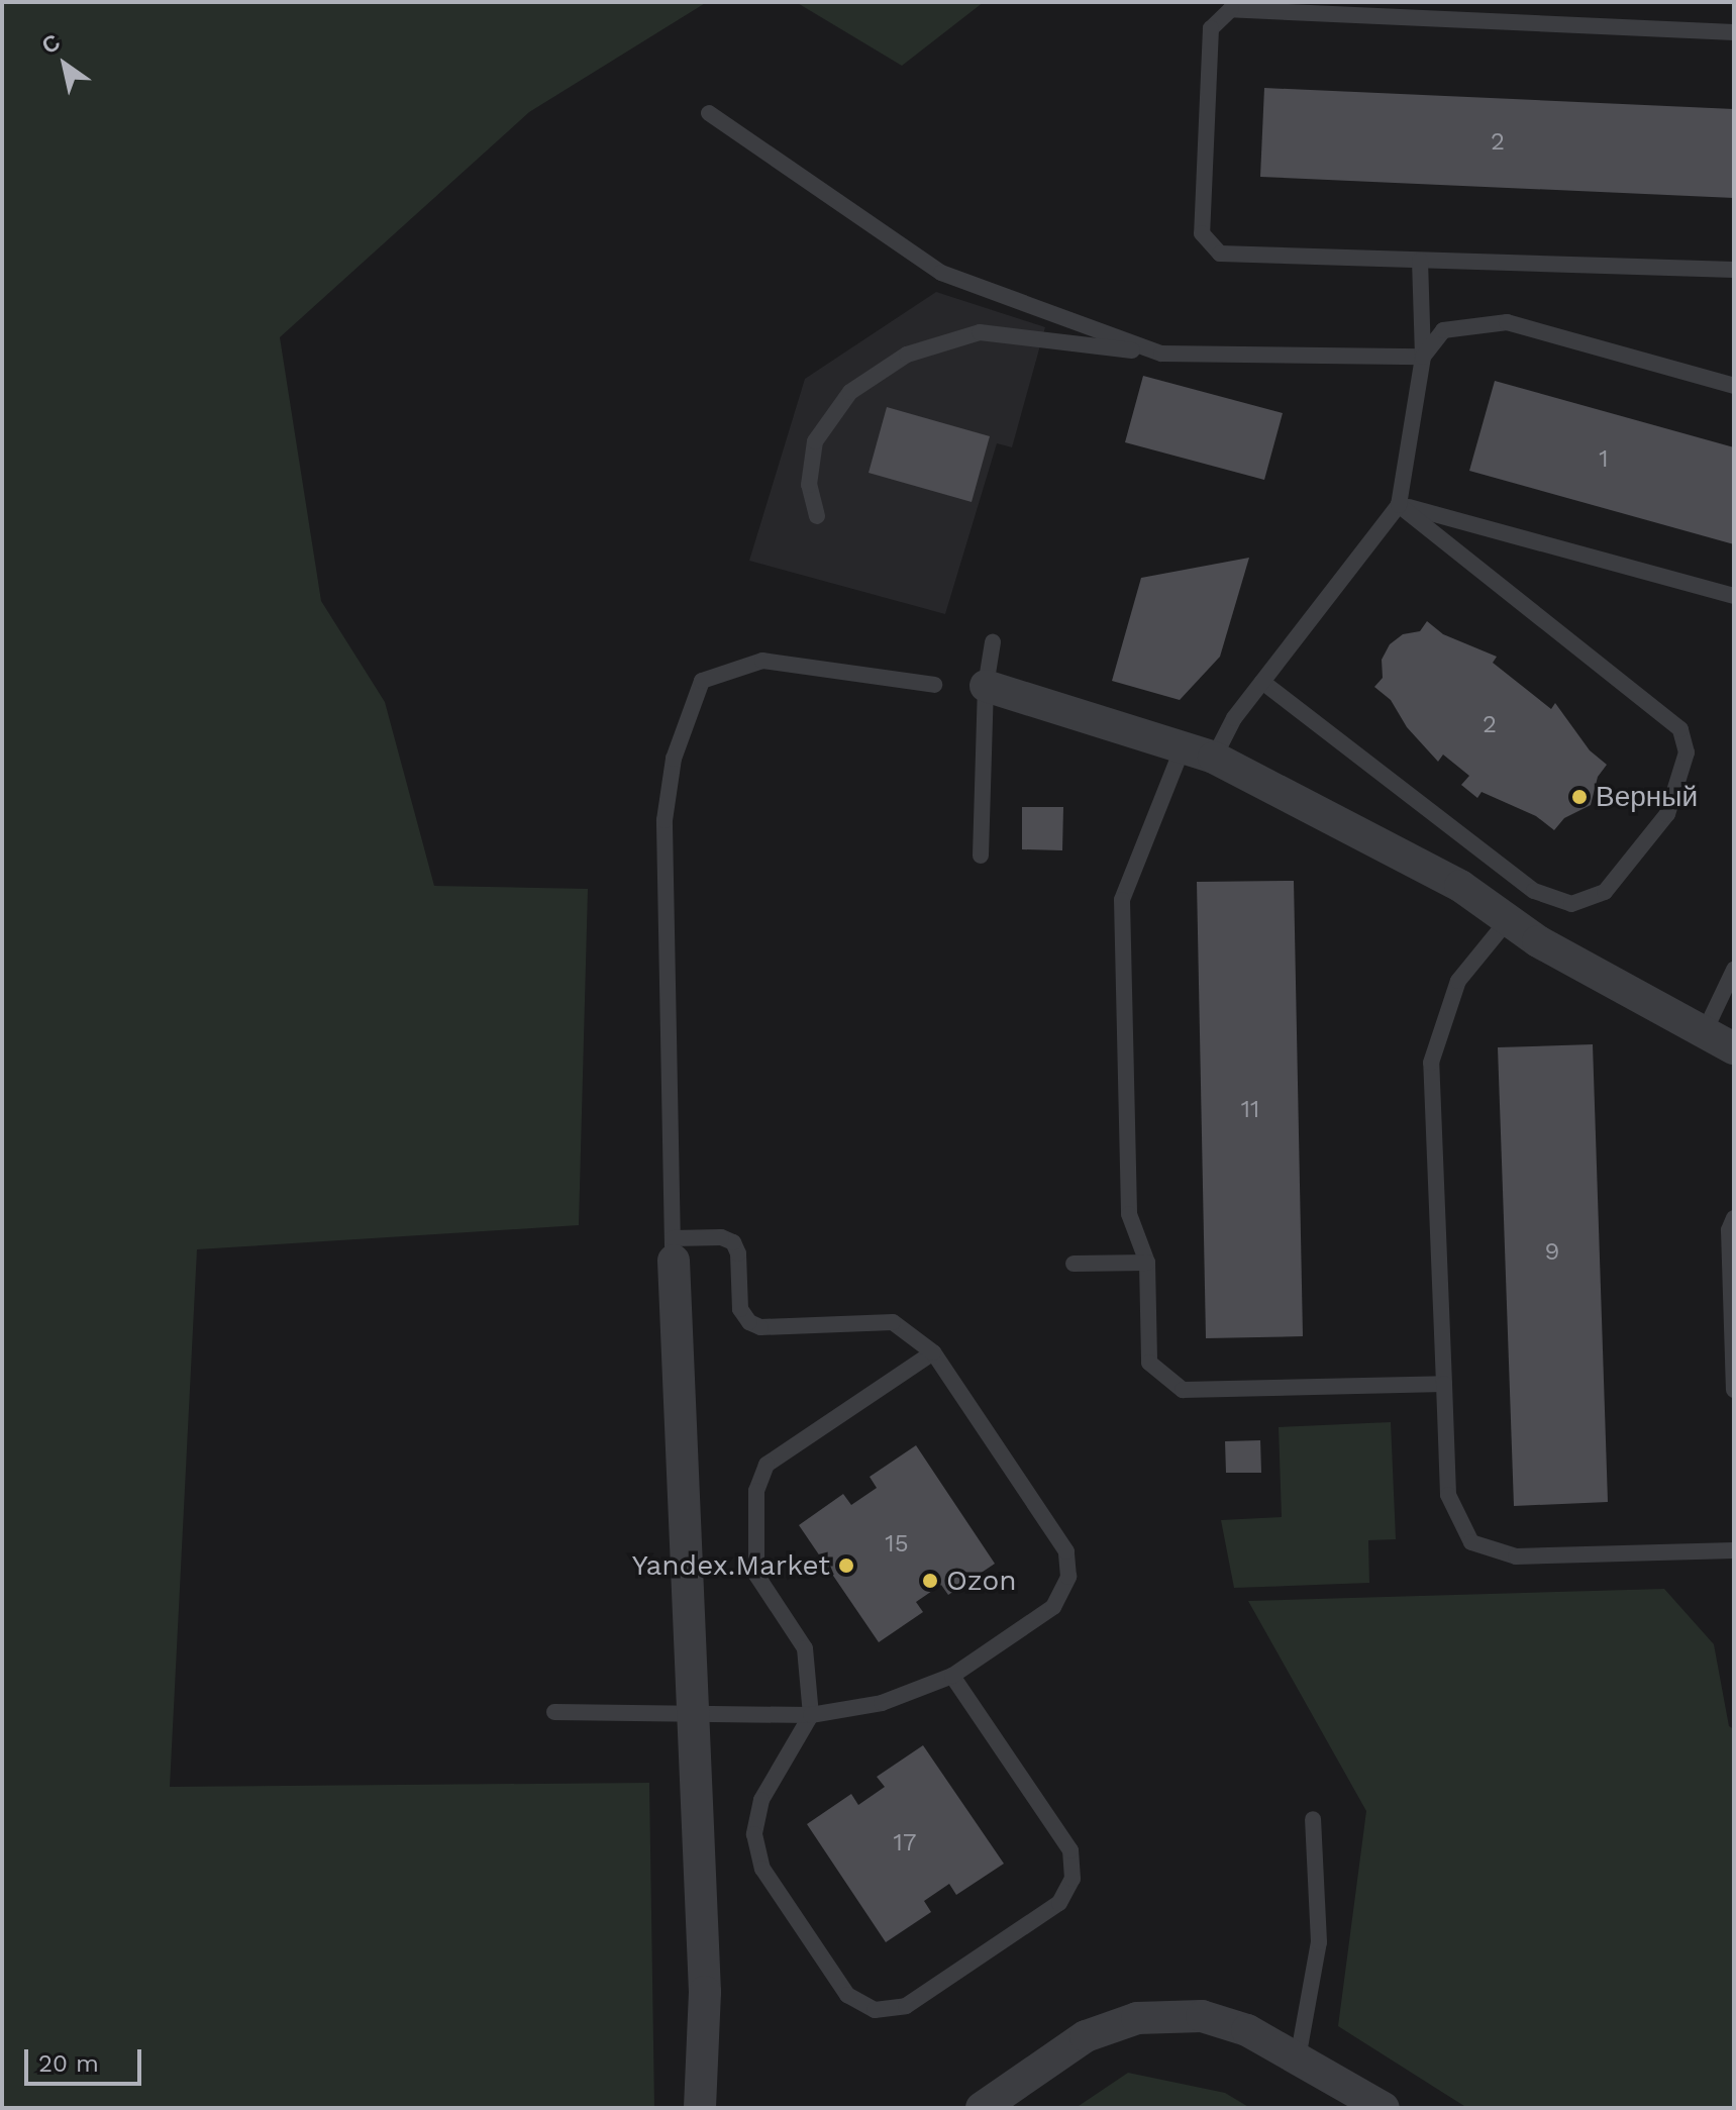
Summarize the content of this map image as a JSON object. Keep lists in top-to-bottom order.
{
  "places": ["Верный", "Yandex.Market", "Ozon"],
  "house_numbers": [
    "2",
    "1",
    "2",
    "11",
    "9",
    "15",
    "17"
  ],
  "scale_bar": "20 m",
  "north": "top left"
}
